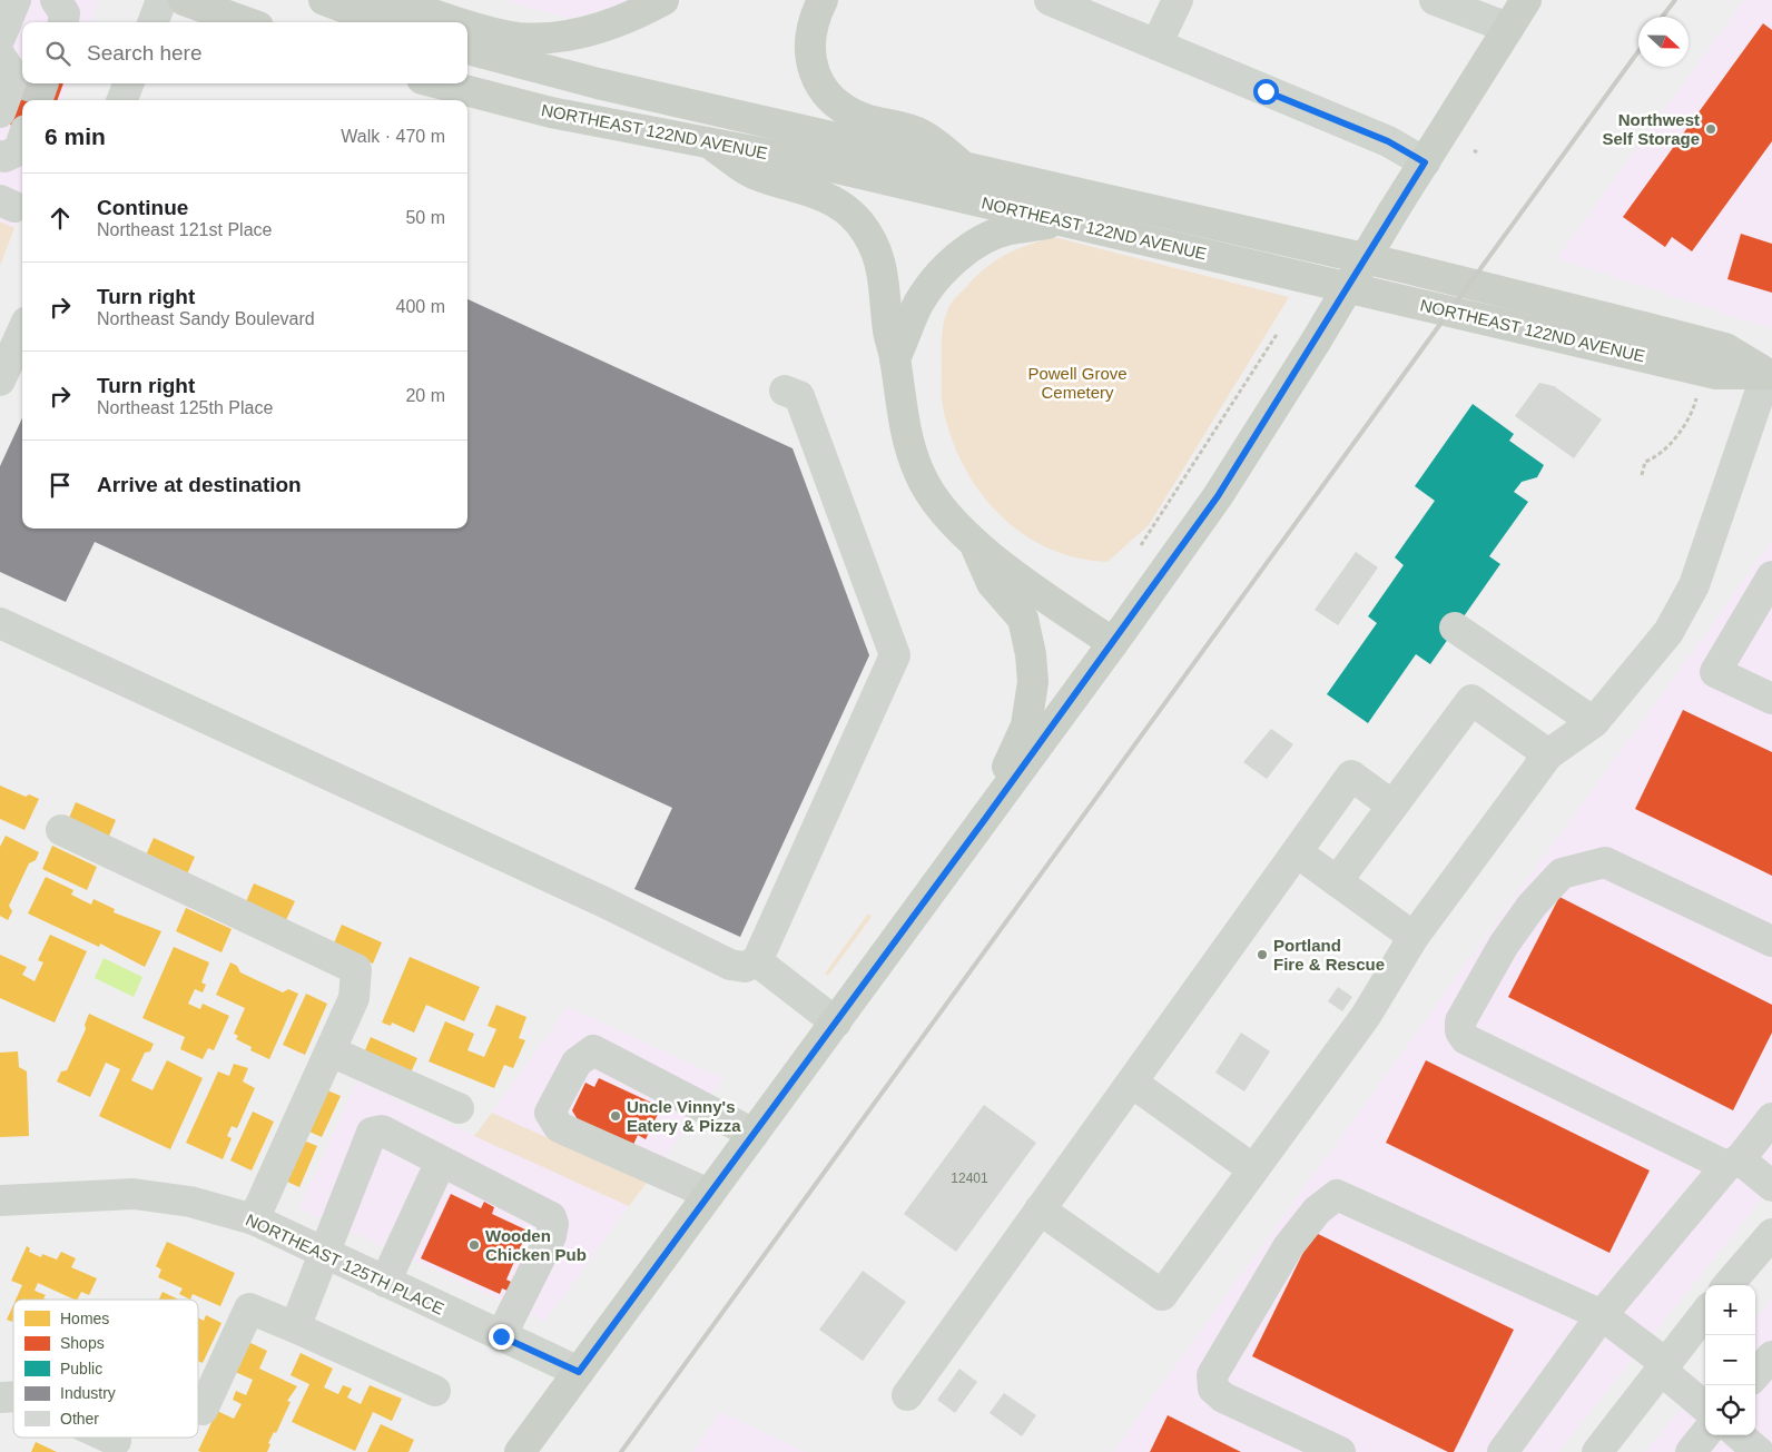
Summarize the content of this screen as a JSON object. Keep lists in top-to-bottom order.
{
  "streets": {
    "main road": ["NORTHEAST 122ND AVENUE"],
    "street": ["NORTHEAST 125TH PLACE"]
  },
  "parks": ["Powell Grove Cemetery"],
  "places": [
    "Northwest Self Storage",
    "Portland Fire & Rescue",
    "Uncle Vinny's Eatery & Pizza",
    "Wooden Chicken Pub"
  ],
  "house_numbers": ["12401"],
  "legend": [
    "Homes",
    "Shops",
    "Public",
    "Industry",
    "Other"
  ],
  "north": "right",
  "page": {
    "search": "Search here",
    "heading": ["6 min", "Walk · 470 m"],
    "list": [
      ["Continue", "Northeast 121st Place", "50 m"],
      ["Turn right", "Northeast Sandy Boulevard", "400 m"],
      ["Turn right", "Northeast 125th Place", "20 m"],
      "Arrive at destination"
    ],
    "map_buttons": ["+", "−"]
  }
}
